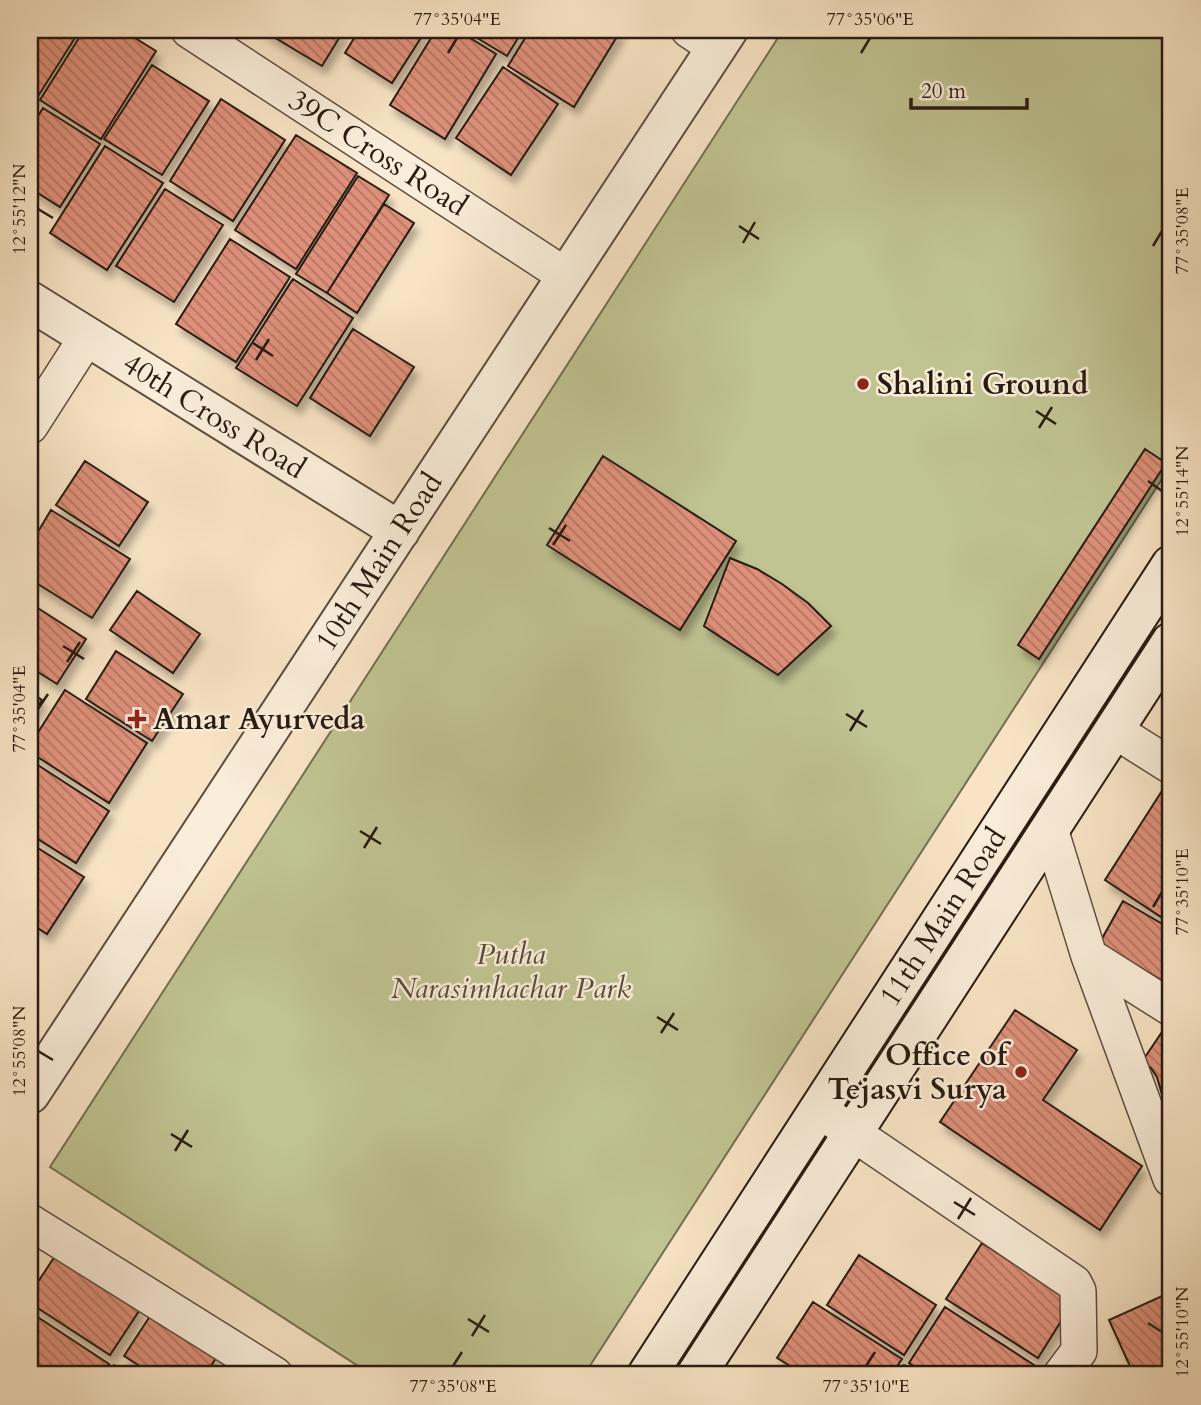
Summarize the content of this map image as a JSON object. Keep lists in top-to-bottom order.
{
  "streets": {
    "main road": ["40th Cross Road", "10th Main Road", "11th Main Road"],
    "street": ["39C Cross Road"]
  },
  "crossings": [
    ["39C Cross Road", "10th Main Road"],
    ["40th Cross Road", "10th Main Road"]
  ],
  "parks": ["Putha Narasimhachar Park"],
  "places": {
    "other": ["Shalini Ground", "Office of Tejasvi Surya"],
    "health": ["Amar Ayurveda"]
  },
  "scale_bar": "20 m",
  "coordinates": [
    "77°35'04\"E",
    "77°35'06\"E",
    "12°55'12\"N",
    "77°35'08\"E",
    "12°55'14\"N",
    "77°35'10\"E",
    "12°55'08\"N",
    "12°55'10\"N"
  ]
}
